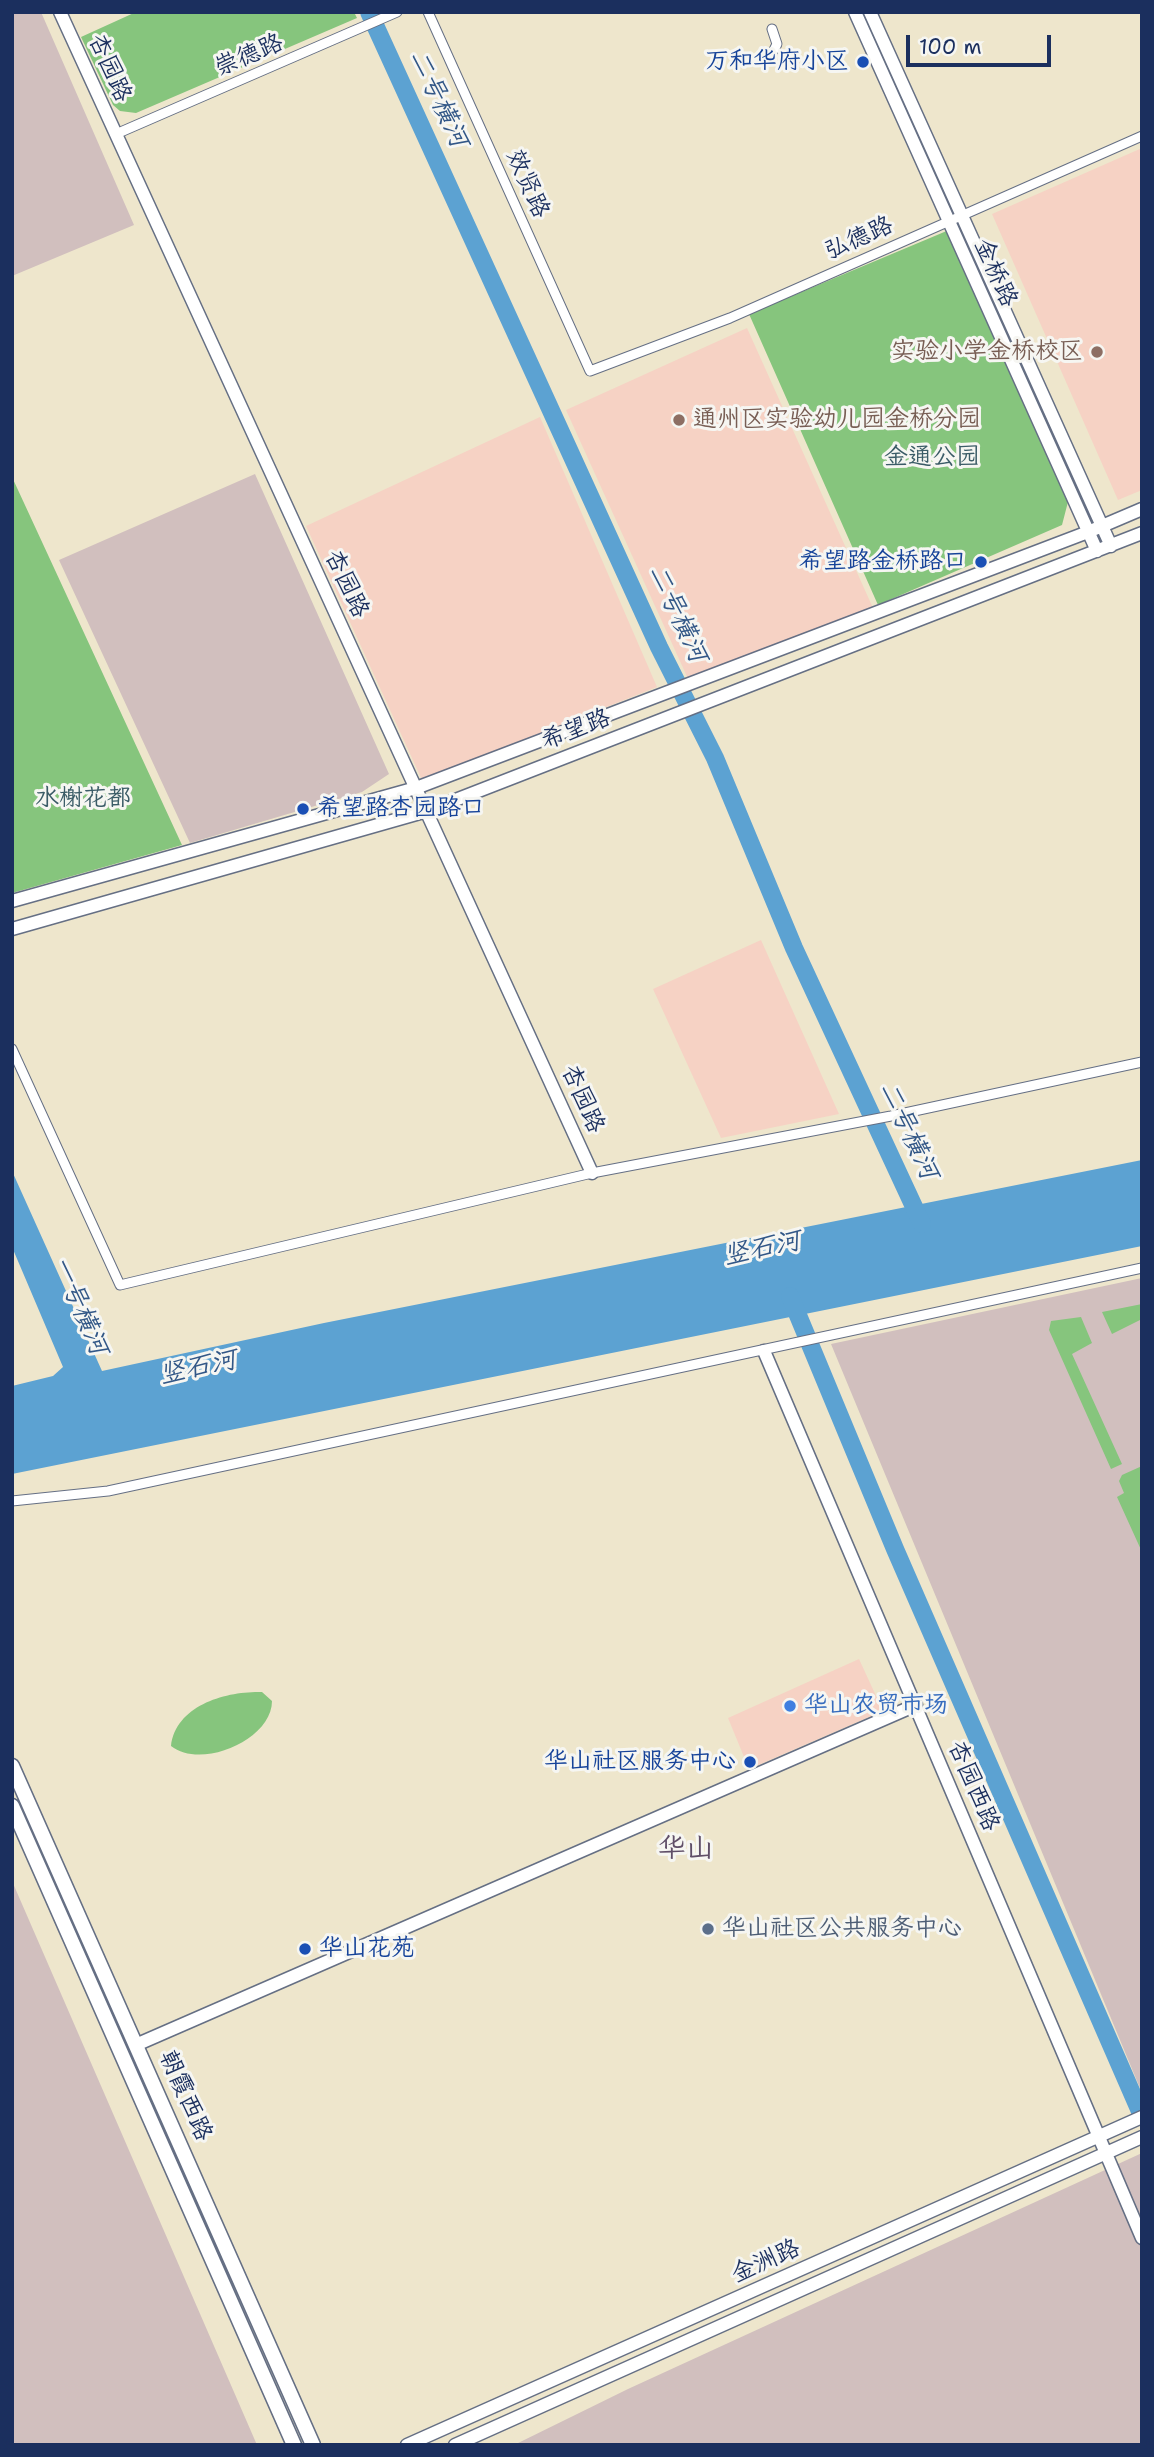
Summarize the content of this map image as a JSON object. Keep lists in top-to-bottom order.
{
  "streets": {
    "main road": ["朝霞西路"],
    "street": [
      "崇德路",
      "杏园路",
      "效贤路",
      "弘德路",
      "金桥路",
      "希望路",
      "杏园西路",
      "金洲路"
    ]
  },
  "crossings": [
    ["崇德路", "杏园路"],
    ["杏园路", "希望路"],
    ["效贤路", "弘德路"],
    ["弘德路", "金桥路"],
    ["金桥路", "希望路"],
    ["杏园西路", "金洲路"]
  ],
  "districts": ["华山"],
  "water": ["二号横河", "竖石河", "一号横河"],
  "parks": ["金通公园", "水榭花都"],
  "places": [
    "万和华府小区",
    "实验小学金桥校区",
    "通州区实验幼儿园金桥分园",
    "希望路金桥路口",
    "希望路杏园路口",
    "华山农贸市场",
    "华山社区服务中心",
    "华山社区公共服务中心",
    "华山花苑"
  ],
  "scale_bar": "100 m"
}
